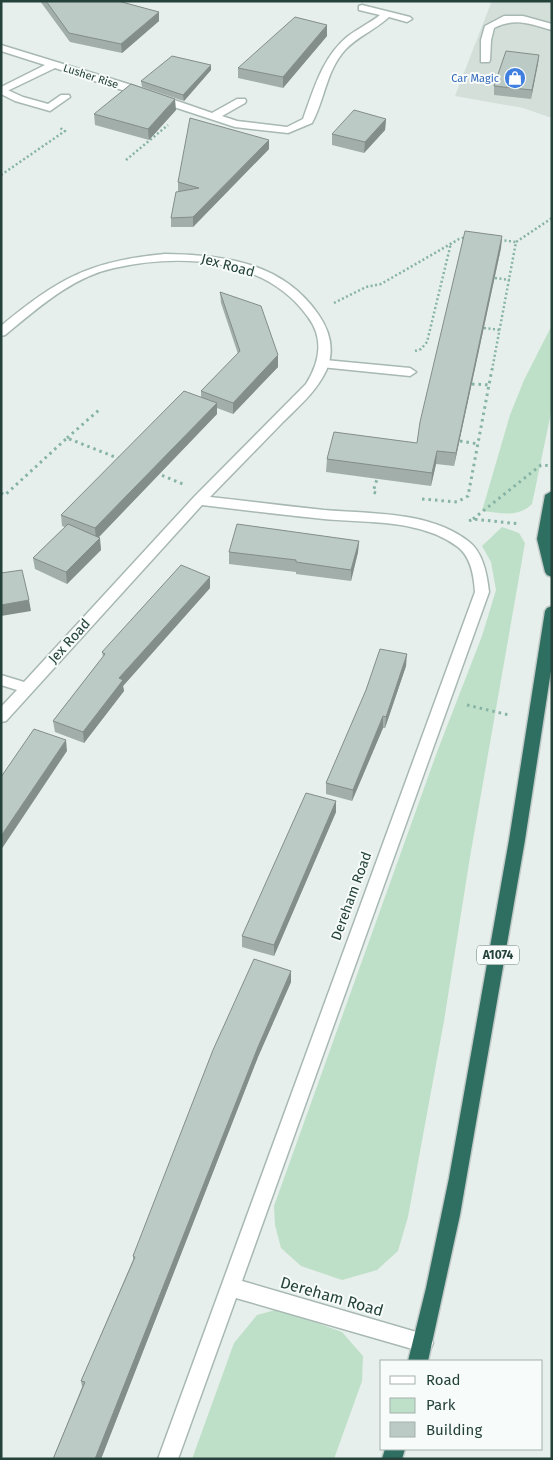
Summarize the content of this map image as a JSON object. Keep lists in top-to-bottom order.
{
  "streets": {
    "highway": ["Dereham Road", "A1074"],
    "street": ["Lusher Rise", "Jex Road"]
  },
  "places": {
    "shop": ["Car Magic"]
  },
  "legend": ["Road", "Park", "Building"]
}
